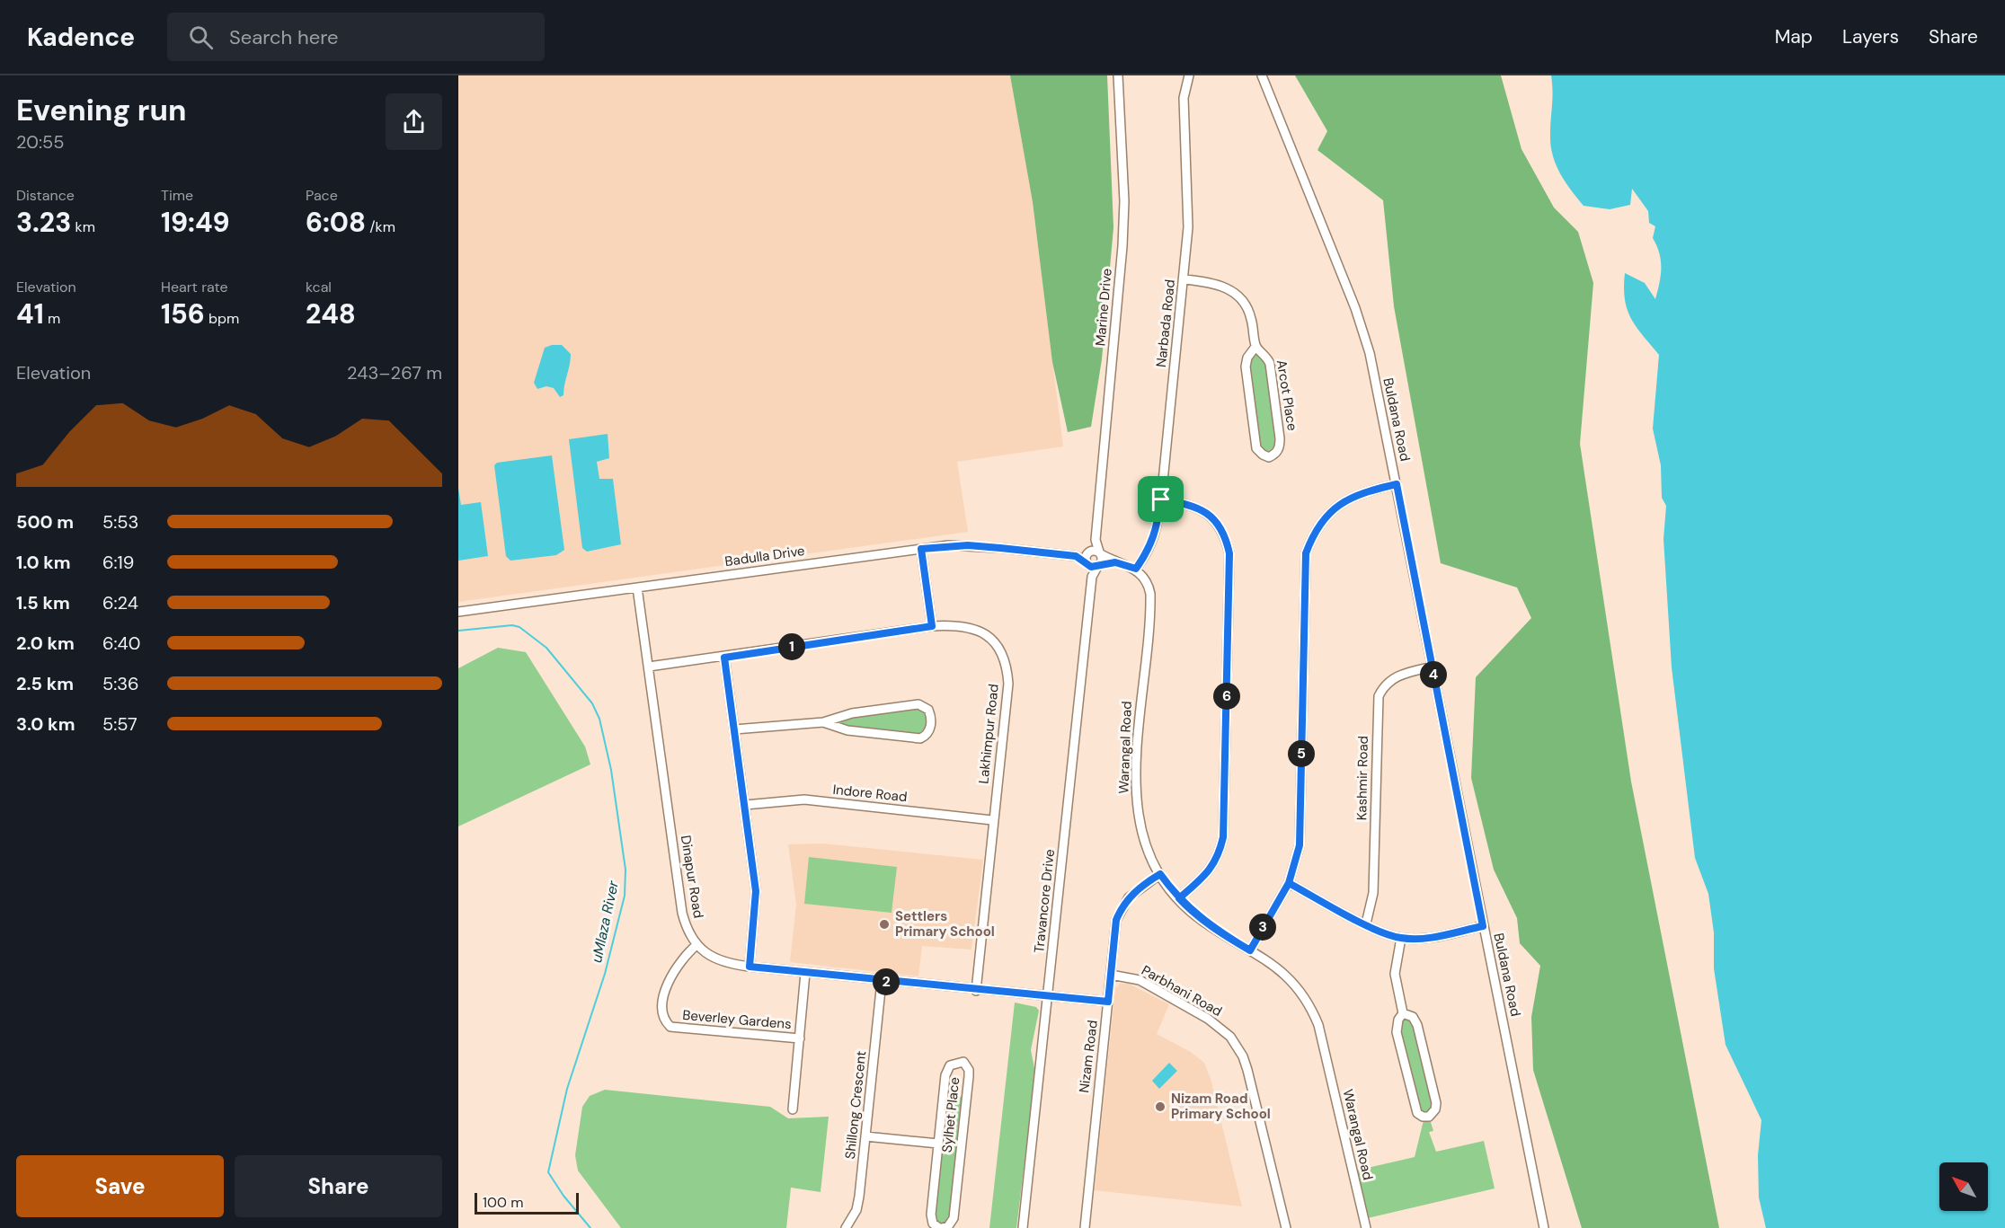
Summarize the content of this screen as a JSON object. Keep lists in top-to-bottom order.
{
  "streets": {
    "street": [
      "Marine Drive",
      "Narbada Road",
      "Arcot Place",
      "Buldana Road",
      "Badulla Drive",
      "Lakhimpur Road",
      "Warangal Road",
      "Kashmir Road",
      "Indore Road",
      "Dinapur Road",
      "Travancore Drive",
      "Parbhani Road",
      "Beverley Gardens",
      "Nizam Road",
      "Shillong Crescent",
      "Sylhet Place"
    ]
  },
  "crossings": [
    ["Marine Drive", "Badulla Drive"],
    ["Narbada Road", "Arcot Place"],
    ["Narbada Road", "Warangal Road"],
    ["Buldana Road", "Kashmir Road"],
    ["Badulla Drive", "Dinapur Road"],
    ["Badulla Drive", "Travancore Drive"],
    ["Lakhimpur Road", "Indore Road"],
    ["Lakhimpur Road", "Dinapur Road"],
    ["Warangal Road", "Nizam Road"],
    ["Dinapur Road", "Travancore Drive"],
    ["Dinapur Road", "Beverley Gardens"],
    ["Dinapur Road", "Nizam Road"],
    ["Dinapur Road", "Shillong Crescent"],
    ["Parbhani Road", "Nizam Road"],
    ["Shillong Crescent", "Sylhet Place"]
  ],
  "water": ["uMlaza River"],
  "places": ["Settlers Primary School", "Nizam Road Primary School"],
  "scale_bar": "100 m",
  "north": "top left",
  "page": {
    "header": "Kadence",
    "search": "Search here",
    "nav": ["Map", "Layers", "Share"],
    "heading": ["Evening run", "20:55"],
    "stats": [
      ["Distance", "3.23 km"],
      ["Time", "19:49"],
      ["Pace", "6:08 /km"],
      ["Elevation", "41 m"],
      ["Heart rate", "156 bpm"],
      ["kcal", "248"]
    ],
    "chart": ["Elevation", "243–267 m"],
    "list": [
      {
        "name": "500 m",
        "note": "5:53"
      },
      {
        "name": "1.0 km",
        "note": "6:19"
      },
      {
        "name": "1.5 km",
        "note": "6:24"
      },
      {
        "name": "2.0 km",
        "note": "6:40"
      },
      {
        "name": "2.5 km",
        "note": "5:36"
      },
      {
        "name": "3.0 km",
        "note": "5:57"
      }
    ],
    "pins": [
      "1",
      "4",
      "6",
      "5",
      "3",
      "2"
    ],
    "buttons": ["Save", "Share"],
    "scale": "100 m"
  }
}
